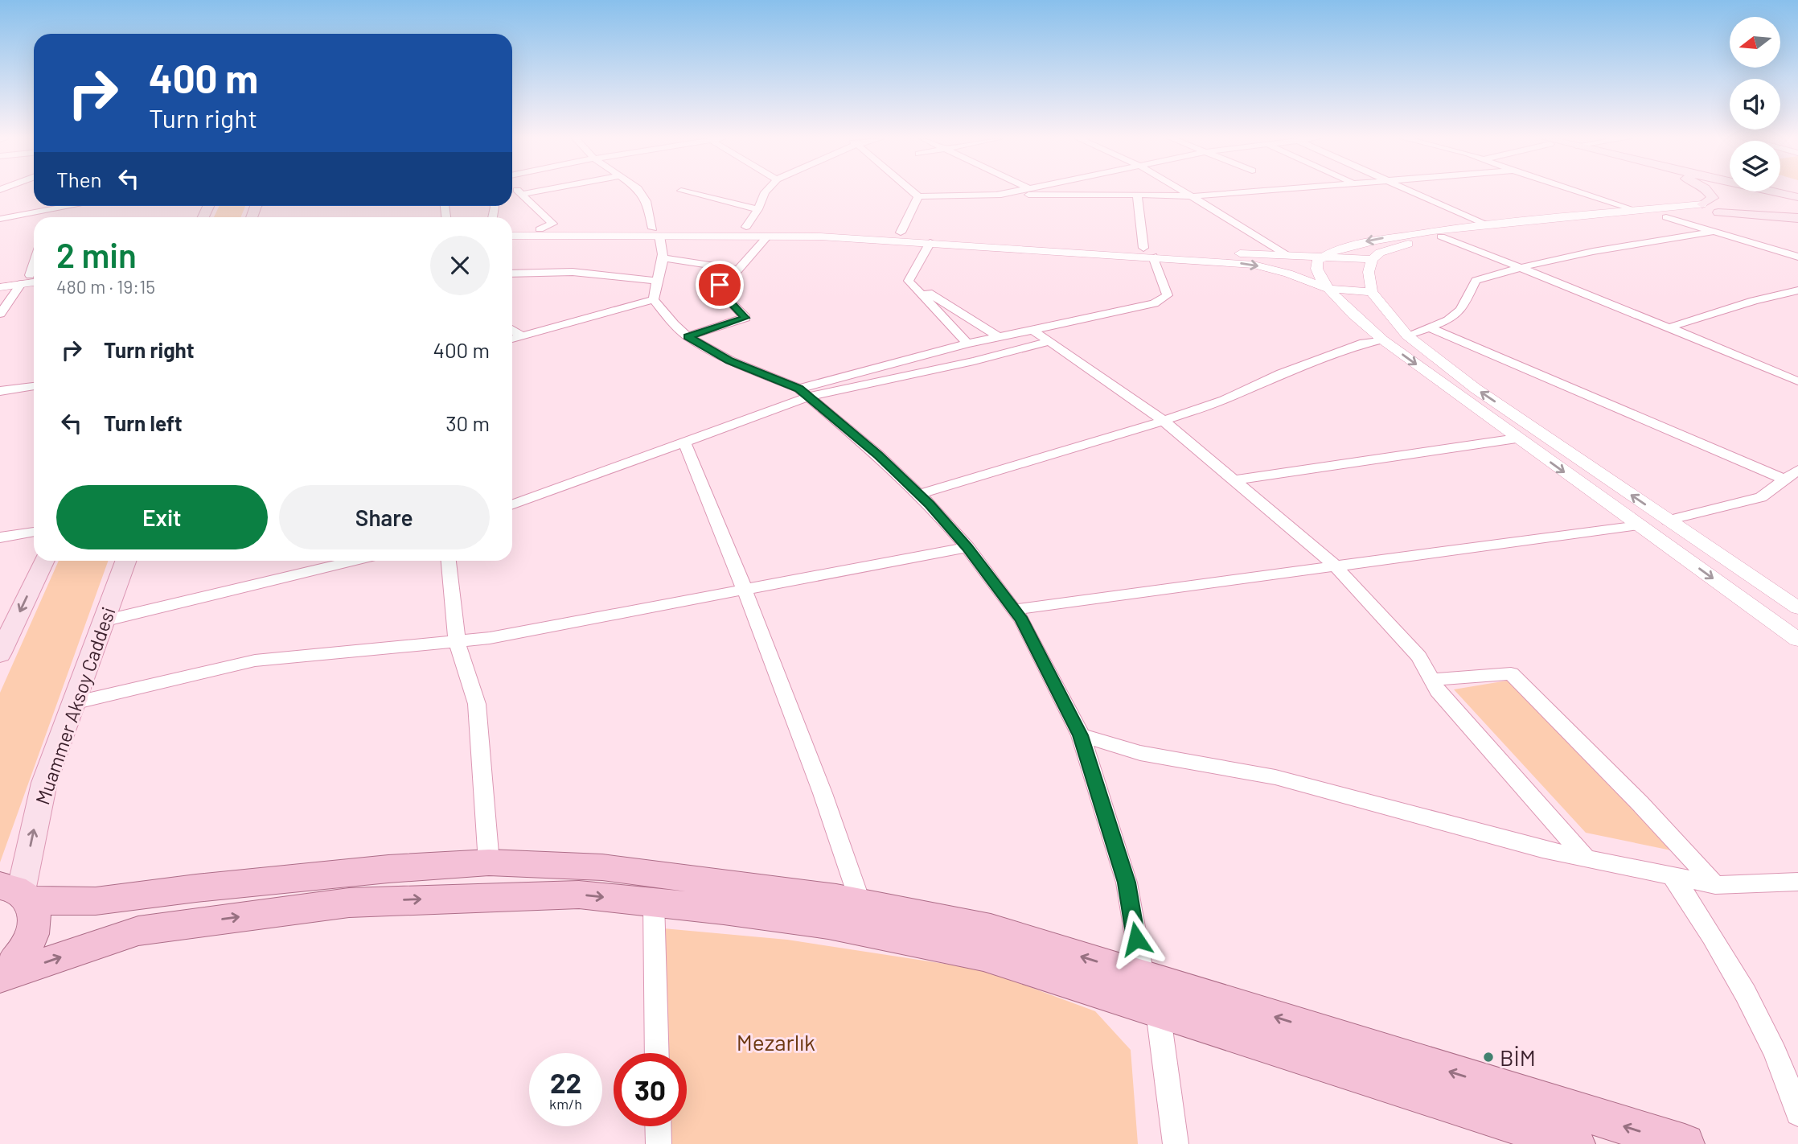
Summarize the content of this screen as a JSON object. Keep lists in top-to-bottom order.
{
  "streets": {
    "main road": ["Muammer Aksoy Caddesi"]
  },
  "one_way": ["Muammer Aksoy Caddesi"],
  "parks": ["Mezarlık"],
  "places": ["BİM"],
  "north": "left",
  "page": {
    "turn": ["400 m", "Turn right"],
    "then": "Then",
    "heading": ["2 min", "480 m · 19:15"],
    "list": [
      {
        "name": "Turn right",
        "value": "400 m"
      },
      {
        "name": "Turn left",
        "value": "30 m"
      }
    ],
    "buttons": ["Exit", "Share"],
    "speed": "22 km/h",
    "limit": "30"
  }
}
